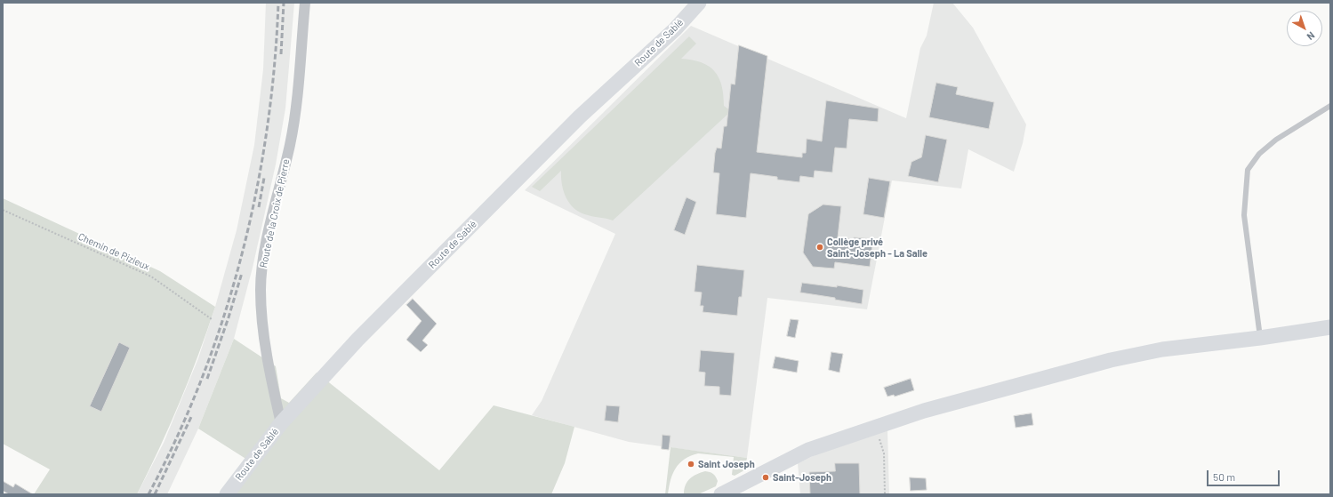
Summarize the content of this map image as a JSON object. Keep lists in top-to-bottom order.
{
  "streets": {
    "main road": ["Route de Sablé"],
    "street": ["Route de la Croix de Pierre"],
    "path": ["Chemin de Pizieux"]
  },
  "crossings": [
    ["Route de Sablé", "Route de la Croix de Pierre"]
  ],
  "places": ["Collège privé Saint-Joseph - La Salle", "Saint Joseph", "Saint-Joseph"],
  "scale_bar": "50 m",
  "north": "bottom right"
}
